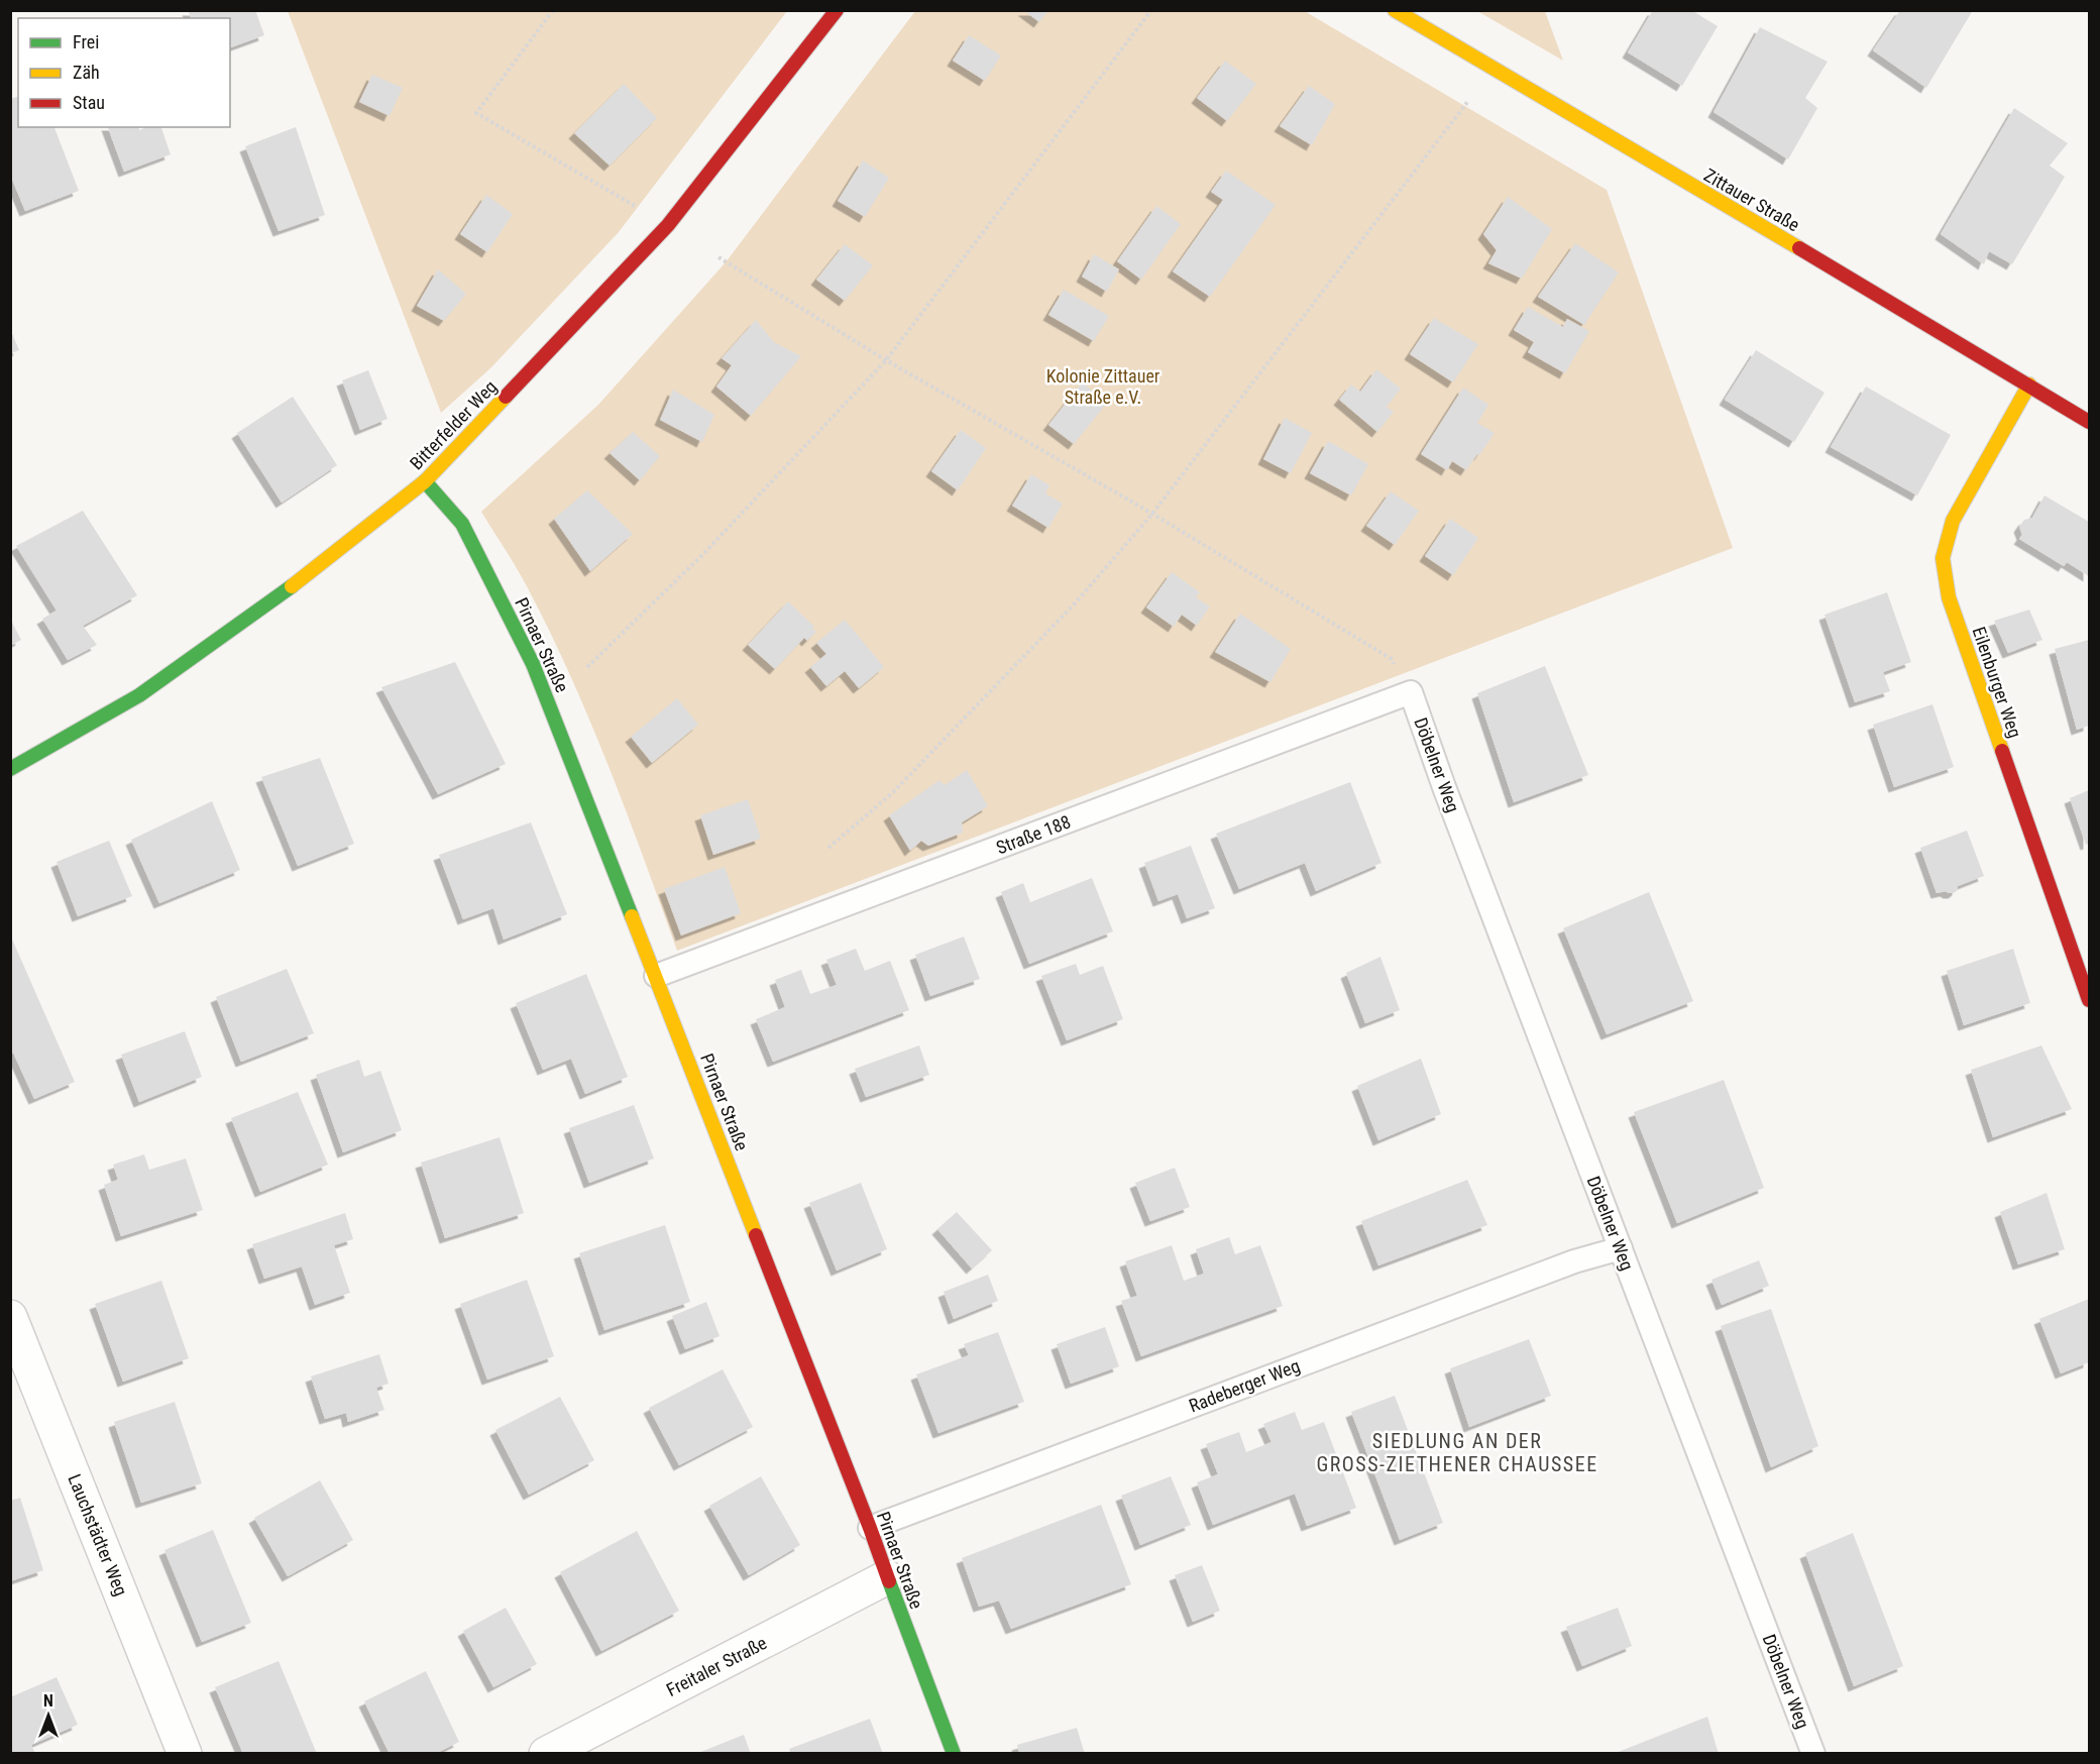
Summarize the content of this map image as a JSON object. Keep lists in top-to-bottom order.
{
  "streets": {
    "street": [
      "Zittauer Straße",
      "Bitterfelder Weg",
      "Pirnaer Straße",
      "Eilenburger Weg",
      "Lauchstädter Weg",
      "Freitaler Straße"
    ],
    "lane": ["Döbelner Weg", "Straße 188", "Radeberger Weg"]
  },
  "crossings": [
    ["Zittauer Straße", "Eilenburger Weg"],
    ["Bitterfelder Weg", "Pirnaer Straße"],
    ["Pirnaer Straße", "Straße 188"],
    ["Pirnaer Straße", "Radeberger Weg"],
    ["Pirnaer Straße", "Freitaler Straße"],
    ["Döbelner Weg", "Straße 188"],
    ["Döbelner Weg", "Radeberger Weg"]
  ],
  "districts": ["SIEDLUNG AN DER GROSS-ZIETHENER CHAUSSEE"],
  "parks": ["Kolonie Zittauer Straße e.V."],
  "legend": ["Frei", "Zäh", "Stau"],
  "north": "top"
}
